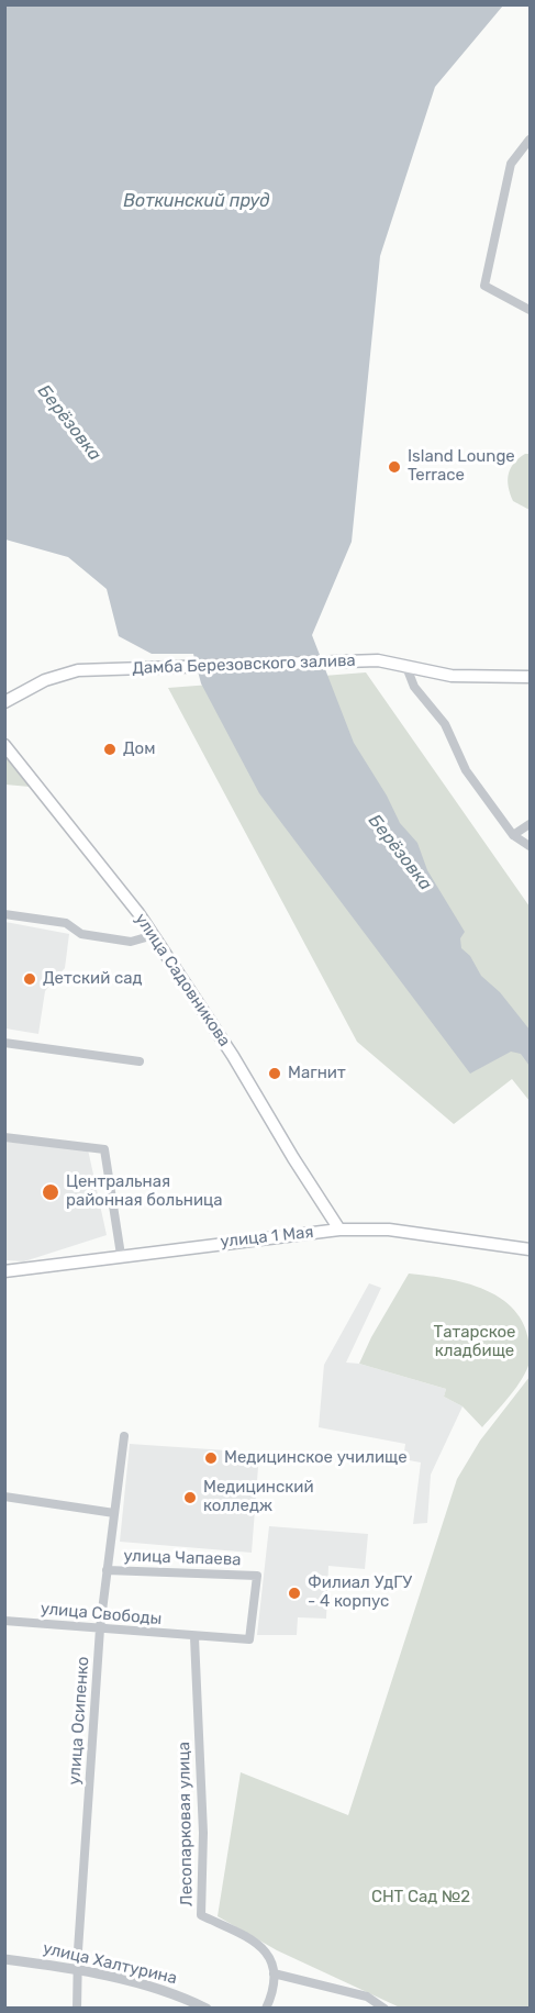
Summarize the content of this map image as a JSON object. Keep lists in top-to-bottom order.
{
  "streets": {
    "main road": ["Дамба Березовского залива", "улица Садовникова", "улица 1 Мая"],
    "street": [
      "улица Чапаева",
      "улица Свободы",
      "улица Осипенко",
      "Лесопарковая улица",
      "улица Халтурина"
    ]
  },
  "crossings": [
    ["улица Садовникова", "улица 1 Мая"],
    ["улица Чапаева", "улица Свободы"],
    ["улица Чапаева", "улица Осипенко"],
    ["улица Свободы", "улица Осипенко"],
    ["улица Свободы", "Лесопарковая улица"],
    ["улица Осипенко", "улица Халтурина"]
  ],
  "water": ["Воткинский пруд", "Берёзовка"],
  "parks": ["Татарское кладбище", "СНТ Сад №2"],
  "places": [
    "Island Lounge Terrace",
    "Дом",
    "Детский сад",
    "Магнит",
    "Центральная районная больница",
    "Медицинское училище",
    "Медицинский колледж",
    "Филиал УдГУ - 4 корпус"
  ]
}
